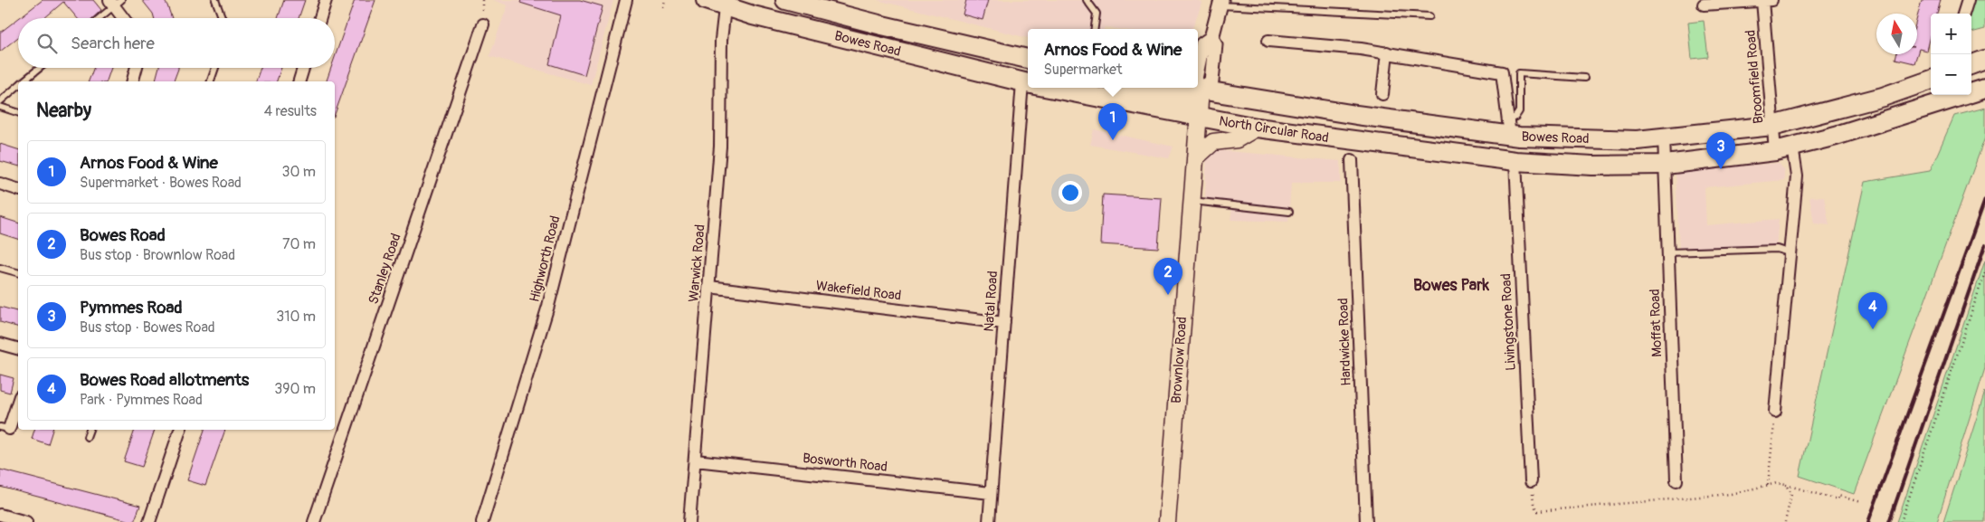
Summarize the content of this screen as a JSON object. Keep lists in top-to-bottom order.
{
  "streets": {
    "highway": ["Bowes Road", "North Circular Road"],
    "main road": ["Brownlow Road"],
    "street": [
      "Broomfield Road",
      "Highworth Road",
      "Warwick Road",
      "Stanley Road",
      "Wakefield Road",
      "Natal Road",
      "Livingstone Road",
      "Moffat Road",
      "Hardwicke Road",
      "Bosworth Road"
    ]
  },
  "crossings": [
    ["Bowes Road", "Broomfield Road"],
    ["Bowes Road", "North Circular Road"],
    ["Bowes Road", "Warwick Road"],
    ["Bowes Road", "Livingstone Road"],
    ["Bowes Road", "Moffat Road"],
    ["Bowes Road", "Brownlow Road"],
    ["North Circular Road", "Brownlow Road"],
    ["Warwick Road", "Wakefield Road"],
    ["Warwick Road", "Bosworth Road"],
    ["Wakefield Road", "Natal Road"],
    ["Natal Road", "Bosworth Road"]
  ],
  "districts": ["Bowes Park"],
  "north": "top",
  "page": {
    "map_buttons": ["+", "−"],
    "search": "Search here",
    "popup": ["Arnos Food & Wine", "Supermarket"],
    "heading": ["Nearby", "4 results"],
    "pins": [
      "1",
      "3",
      "2",
      "4"
    ],
    "list": [
      {
        "mark": "1",
        "name": "Arnos Food & Wine",
        "note": "Supermarket · Bowes Road",
        "value": "30 m"
      },
      {
        "mark": "2",
        "name": "Bowes Road",
        "note": "Bus stop · Brownlow Road",
        "value": "70 m"
      },
      {
        "mark": "3",
        "name": "Pymmes Road",
        "note": "Bus stop · Bowes Road",
        "value": "310 m"
      },
      {
        "mark": "4",
        "name": "Bowes Road allotments",
        "note": "Park · Pymmes Road",
        "value": "390 m"
      }
    ]
  }
}
